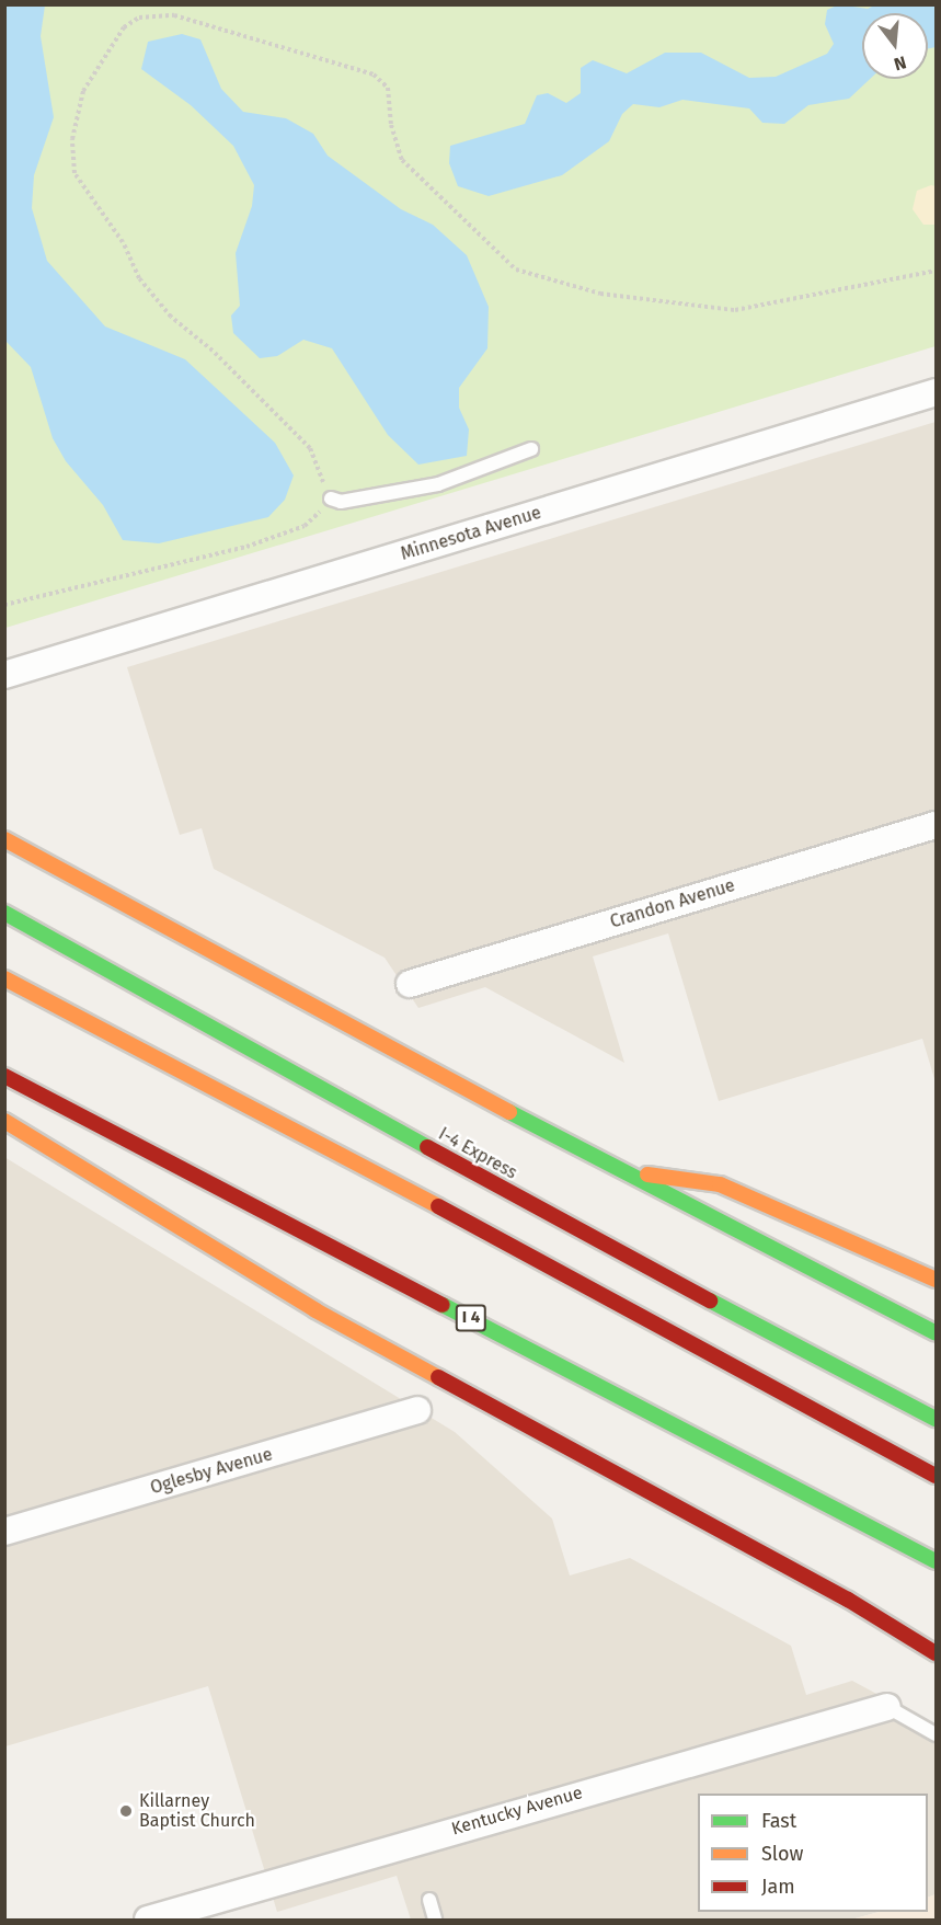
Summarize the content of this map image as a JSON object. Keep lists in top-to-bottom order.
{
  "streets": {
    "highway": ["I-4 Express", "I 4"],
    "street": [
      "Minnesota Avenue",
      "Crandon Avenue",
      "Oglesby Avenue",
      "Kentucky Avenue"
    ]
  },
  "places": ["Killarney Baptist Church"],
  "legend": ["Fast", "Slow", "Jam"],
  "north": "bottom"
}
